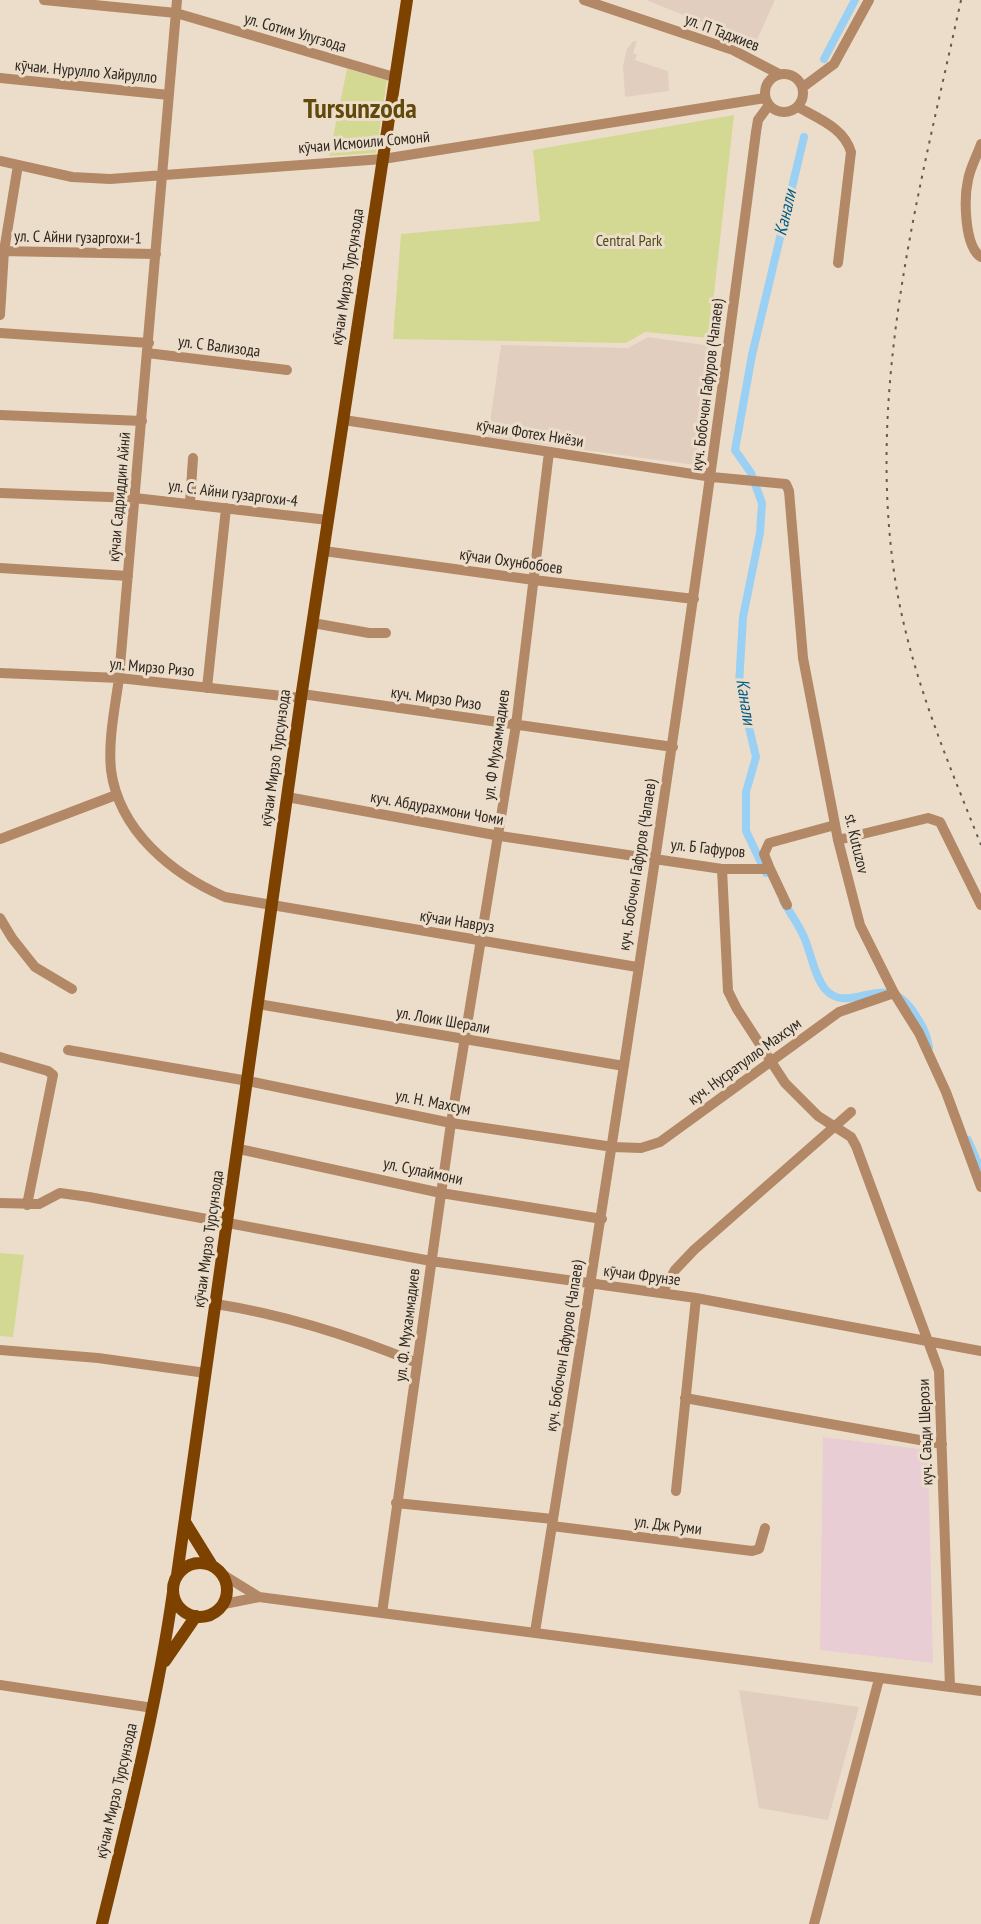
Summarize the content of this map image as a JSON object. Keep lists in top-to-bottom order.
{
  "streets": {
    "main road": ["кӯчаи Мирзо Турсунзода"],
    "street": [
      "ул. Сотим Улугзода",
      "ул. П Таджиев",
      "кӯчаи. Нурулло Хайрулло",
      "кӯчаи Исмоили Сомонӣ",
      "ул. С Айни гузаргохи-1",
      "ул. С Вализода",
      "куч. Бобочон Гафуров (Чапаев)",
      "кӯчаи Фотех Ниёзи",
      "ул. С. Айни гузаргохи-4",
      "кӯчаи Садриддин Айнӣ",
      "кӯчаи Охунбобоев",
      "ул. Мирзо Ризо",
      "куч. Мирзо Ризо",
      "ул. Ф Мухаммадиев",
      "куч. Абдурахмони Чоми",
      "st. Kutuzov",
      "ул. Б Гафуров",
      "кӯчаи Навруз",
      "ул. Лоик Шерали",
      "куч. Нусратулло Махсум",
      "ул. Н. Махсум",
      "ул. Сулаймони",
      "кӯчаи Фрунзе",
      "ул. Ф. Мухаммадиев",
      "куч. Саъди Шерози",
      "ул. Дж Руми"
    ]
  },
  "crossings": [
    ["ул. Сотим Улугзода", "кӯчаи Мирзо Турсунзода"],
    ["ул. Сотим Улугзода", "кӯчаи Садриддин Айнӣ"],
    ["ул. П Таджиев", "кӯчаи Исмоили Сомонӣ"],
    ["ул. П Таджиев", "куч. Бобочон Гафуров (Чапаев)"],
    ["кӯчаи. Нурулло Хайрулло", "кӯчаи Садриддин Айнӣ"],
    ["кӯчаи Исмоили Сомонӣ", "кӯчаи Мирзо Турсунзода"],
    ["кӯчаи Исмоили Сомонӣ", "куч. Бобочон Гафуров (Чапаев)"],
    ["кӯчаи Исмоили Сомонӣ", "кӯчаи Садриддин Айнӣ"],
    ["ул. С Айни гузаргохи-1", "кӯчаи Садриддин Айнӣ"],
    ["кӯчаи Мирзо Турсунзода", "кӯчаи Фотех Ниёзи"],
    ["кӯчаи Мирзо Турсунзода", "ул. С. Айни гузаргохи-4"],
    ["кӯчаи Мирзо Турсунзода", "кӯчаи Садриддин Айнӣ"],
    ["кӯчаи Мирзо Турсунзода", "кӯчаи Охунбобоев"],
    ["кӯчаи Мирзо Турсунзода", "ул. Мирзо Ризо"],
    ["кӯчаи Мирзо Турсунзода", "куч. Мирзо Ризо"],
    ["кӯчаи Мирзо Турсунзода", "куч. Абдурахмони Чоми"],
    ["кӯчаи Мирзо Турсунзода", "кӯчаи Навруз"],
    ["кӯчаи Мирзо Турсунзода", "ул. Лоик Шерали"],
    ["кӯчаи Мирзо Турсунзода", "ул. Н. Махсум"],
    ["кӯчаи Мирзо Турсунзода", "ул. Сулаймони"],
    ["кӯчаи Мирзо Турсунзода", "кӯчаи Фрунзе"],
    ["ул. С Вализода", "кӯчаи Садриддин Айнӣ"],
    ["куч. Бобочон Гафуров (Чапаев)", "кӯчаи Фотех Ниёзи"],
    ["куч. Бобочон Гафуров (Чапаев)", "кӯчаи Охунбобоев"],
    ["куч. Бобочон Гафуров (Чапаев)", "куч. Мирзо Ризо"],
    ["куч. Бобочон Гафуров (Чапаев)", "куч. Абдурахмони Чоми"],
    ["куч. Бобочон Гафуров (Чапаев)", "ул. Б Гафуров"],
    ["куч. Бобочон Гафуров (Чапаев)", "кӯчаи Навруз"],
    ["куч. Бобочон Гафуров (Чапаев)", "ул. Лоик Шерали"],
    ["куч. Бобочон Гафуров (Чапаев)", "куч. Нусратулло Махсум"],
    ["куч. Бобочон Гафуров (Чапаев)", "ул. Н. Махсум"],
    ["куч. Бобочон Гафуров (Чапаев)", "ул. Сулаймони"],
    ["куч. Бобочон Гафуров (Чапаев)", "кӯчаи Фрунзе"],
    ["куч. Бобочон Гафуров (Чапаев)", "ул. Дж Руми"],
    ["кӯчаи Фотех Ниёзи", "ул. Ф Мухаммадиев"],
    ["кӯчаи Фотех Ниёзи", "st. Kutuzov"],
    ["ул. С. Айни гузаргохи-4", "кӯчаи Садриддин Айнӣ"],
    ["кӯчаи Садриддин Айнӣ", "ул. Мирзо Ризо"],
    ["кӯчаи Садриддин Айнӣ", "кӯчаи Навруз"],
    ["кӯчаи Охунбобоев", "ул. Ф Мухаммадиев"],
    ["ул. Мирзо Ризо", "куч. Мирзо Ризо"],
    ["куч. Мирзо Ризо", "ул. Ф Мухаммадиев"],
    ["ул. Ф Мухаммадиев", "куч. Абдурахмони Чоми"],
    ["ул. Ф Мухаммадиев", "кӯчаи Навруз"],
    ["ул. Ф Мухаммадиев", "ул. Лоик Шерали"],
    ["ул. Ф Мухаммадиев", "ул. Ф. Мухаммадиев"],
    ["куч. Абдурахмони Чоми", "ул. Б Гафуров"],
    ["st. Kutuzov", "ул. Б Гафуров"],
    ["st. Kutuzov", "куч. Нусратулло Махсум"],
    ["ул. Б Гафуров", "куч. Саъди Шерози"],
    ["ул. Лоик Шерали", "ул. Ф. Мухаммадиев"],
    ["куч. Нусратулло Махсум", "ул. Н. Махсум"],
    ["куч. Нусратулло Махсум", "куч. Саъди Шерози"],
    ["ул. Н. Махсум", "ул. Ф. Мухаммадиев"],
    ["ул. Сулаймони", "ул. Ф. Мухаммадиев"],
    ["кӯчаи Фрунзе", "ул. Ф. Мухаммадиев"],
    ["кӯчаи Фрунзе", "куч. Саъди Шерози"]
  ],
  "districts": ["Tursunzoda"],
  "water": ["Канали"],
  "parks": ["Central Park"]
}
